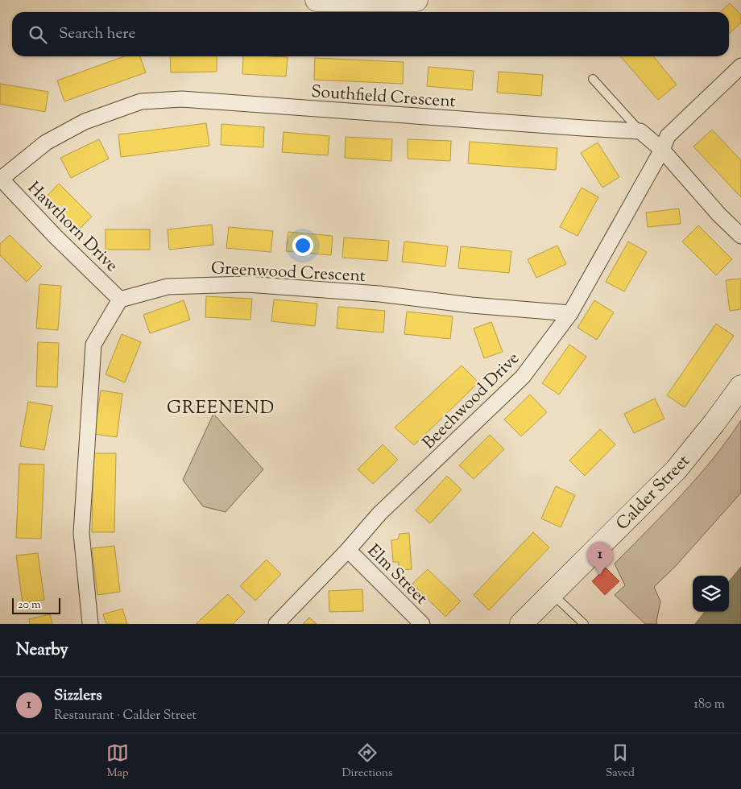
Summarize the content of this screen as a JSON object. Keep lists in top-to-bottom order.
{
  "streets": {
    "main road": ["Calder Street"],
    "street": [
      "Southfield Crescent",
      "Hawthorn Drive",
      "Greenwood Crescent",
      "Beechwood Drive",
      "Elm Street"
    ]
  },
  "crossings": [
    ["Southfield Crescent", "Hawthorn Drive"],
    ["Hawthorn Drive", "Greenwood Crescent"],
    ["Greenwood Crescent", "Beechwood Drive"],
    ["Beechwood Drive", "Elm Street"]
  ],
  "districts": ["GREENEND"],
  "scale_bar": "20 m",
  "page": {
    "search": "Search here",
    "pins": "1",
    "scale": "20 m",
    "heading": "Nearby",
    "list": [
      {
        "mark": "1",
        "name": "Sizzlers",
        "note": "Restaurant · Calder Street",
        "value": "180 m"
      }
    ],
    "nav": ["Map", "Directions", "Saved"]
  }
}
